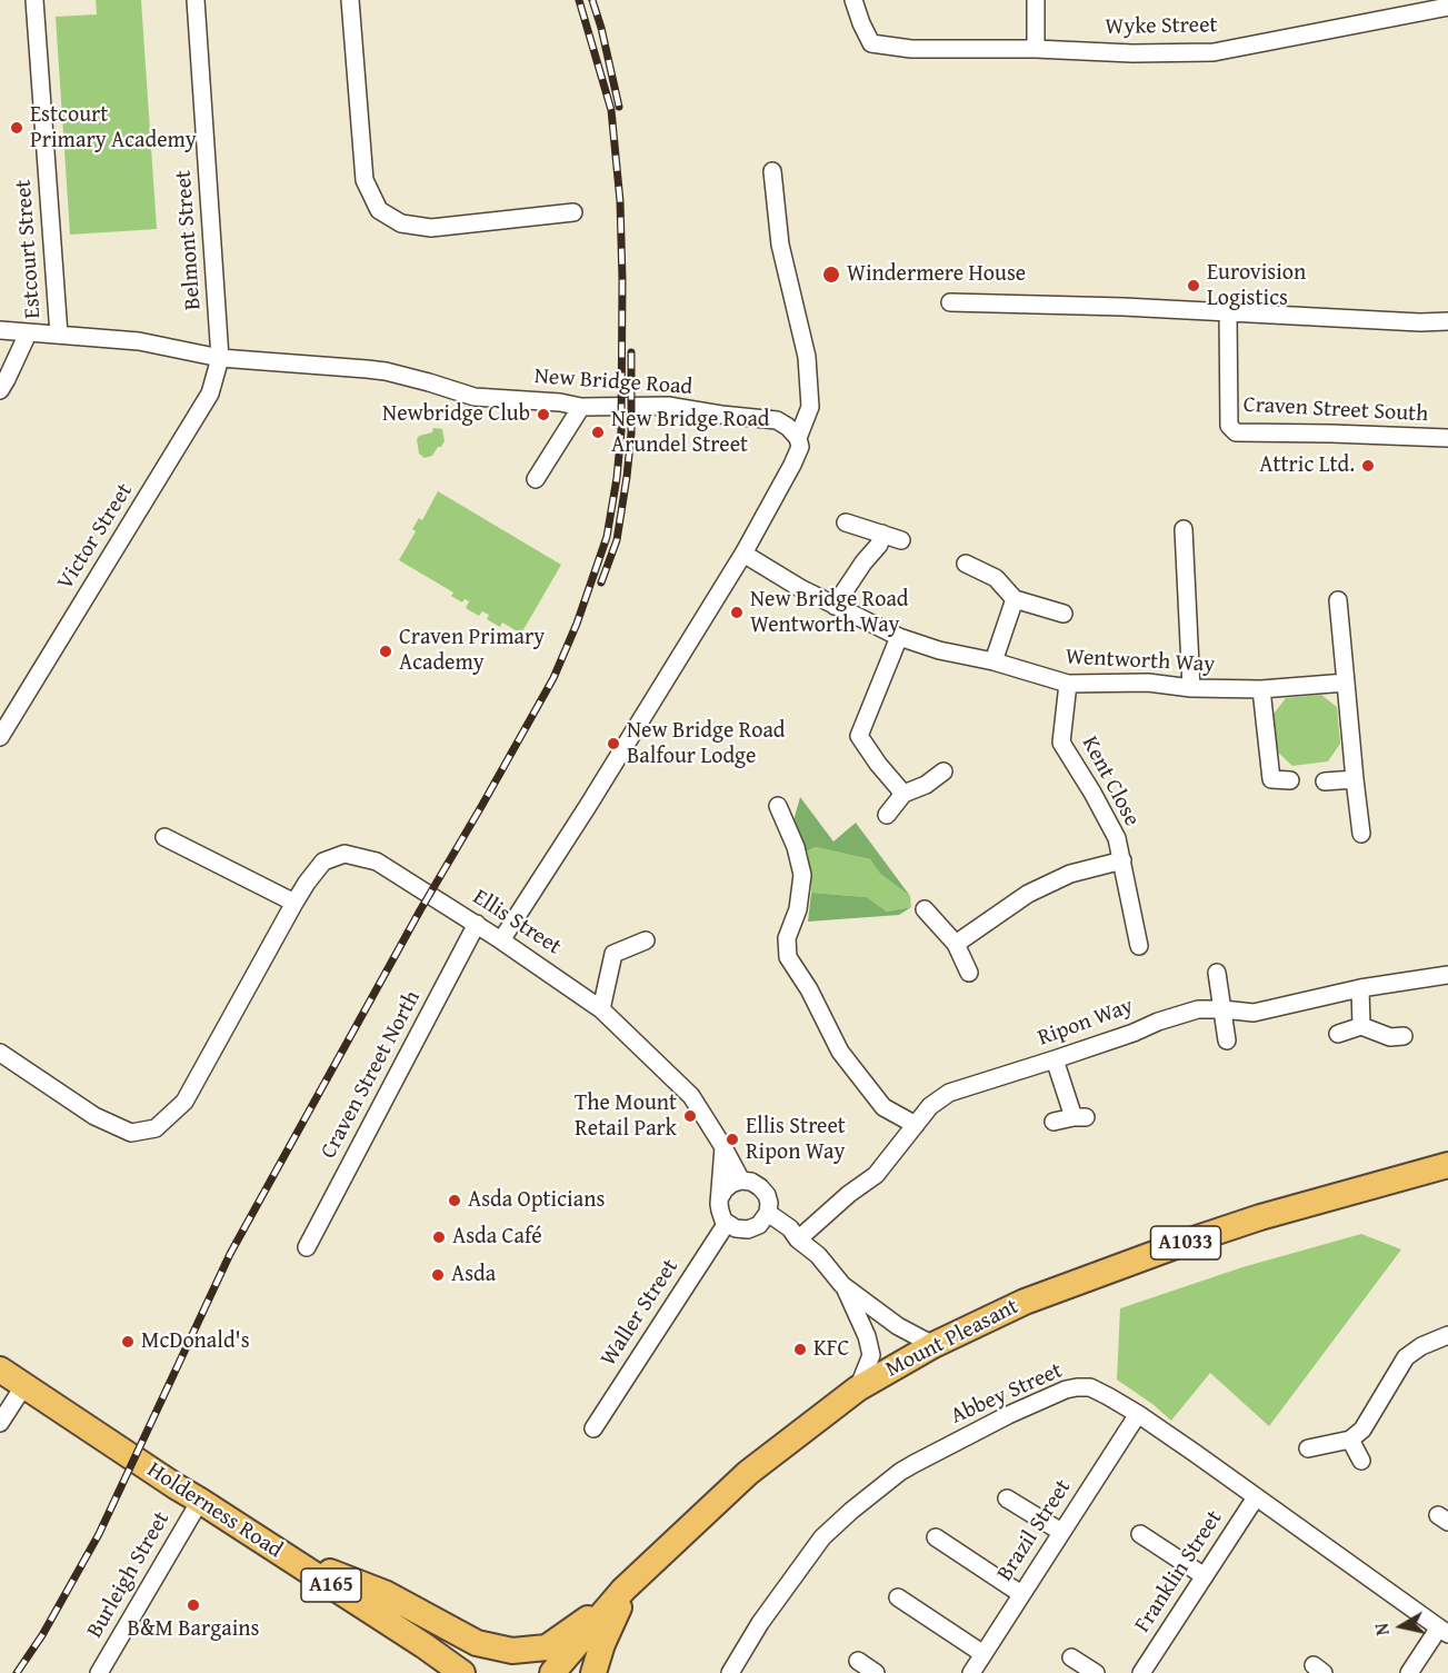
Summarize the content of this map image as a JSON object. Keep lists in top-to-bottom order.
{
  "streets": {
    "highway": [
      "A1033",
      "Mount Pleasant",
      "Holderness Road",
      "A165"
    ],
    "street": [
      "Wyke Street",
      "Belmont Street",
      "Estcourt Street",
      "New Bridge Road",
      "Craven Street South",
      "Victor Street",
      "Wentworth Way",
      "Kent Close",
      "Ellis Street",
      "Ripon Way",
      "Craven Street North",
      "Waller Street",
      "Abbey Street",
      "Brazil Street",
      "Franklin Street",
      "Burleigh Street"
    ]
  },
  "crossings": [
    ["Belmont Street", "New Bridge Road"],
    ["Belmont Street", "Victor Street"],
    ["Estcourt Street", "New Bridge Road"],
    ["New Bridge Road", "Victor Street"],
    ["Wentworth Way", "Kent Close"],
    ["Ellis Street", "Craven Street North"],
    ["Ellis Street", "Waller Street"],
    ["Abbey Street", "Brazil Street"],
    ["Abbey Street", "Franklin Street"],
    ["Holderness Road", "Burleigh Street"]
  ],
  "places": [
    "Estcourt Primary Academy",
    "Windermere House",
    "Eurovision Logistics",
    "Newbridge Club",
    "New Bridge Road Arundel Street",
    "Attric Ltd.",
    "New Bridge Road Wentworth Way",
    "Craven Primary Academy",
    "New Bridge Road Balfour Lodge",
    "The Mount Retail Park",
    "Ellis Street Ripon Way",
    "Asda Opticians",
    "Asda Café",
    "Asda",
    "McDonald's",
    "KFC",
    "B&M Bargains"
  ],
  "north": "left"
}
